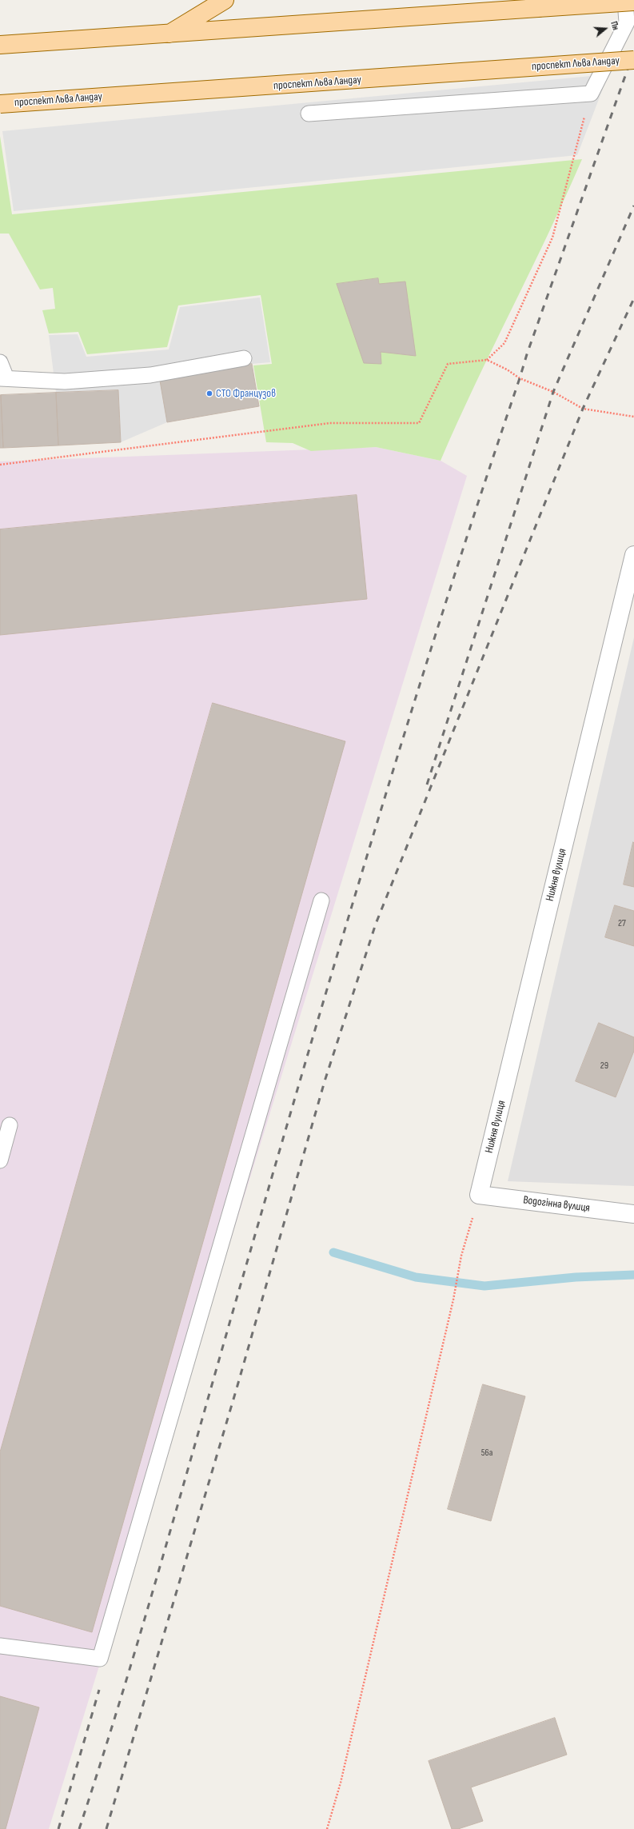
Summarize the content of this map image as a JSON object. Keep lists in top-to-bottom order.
{
  "streets": {
    "main road": ["проспект Льва Ландау"],
    "street": ["Нижня вулиця", "Водогінна вулиця"]
  },
  "crossings": [
    ["Нижня вулиця", "Водогінна вулиця"]
  ],
  "places": ["СТО Французов"],
  "house_numbers": ["27", "29", "56а"],
  "north": "right"
}
